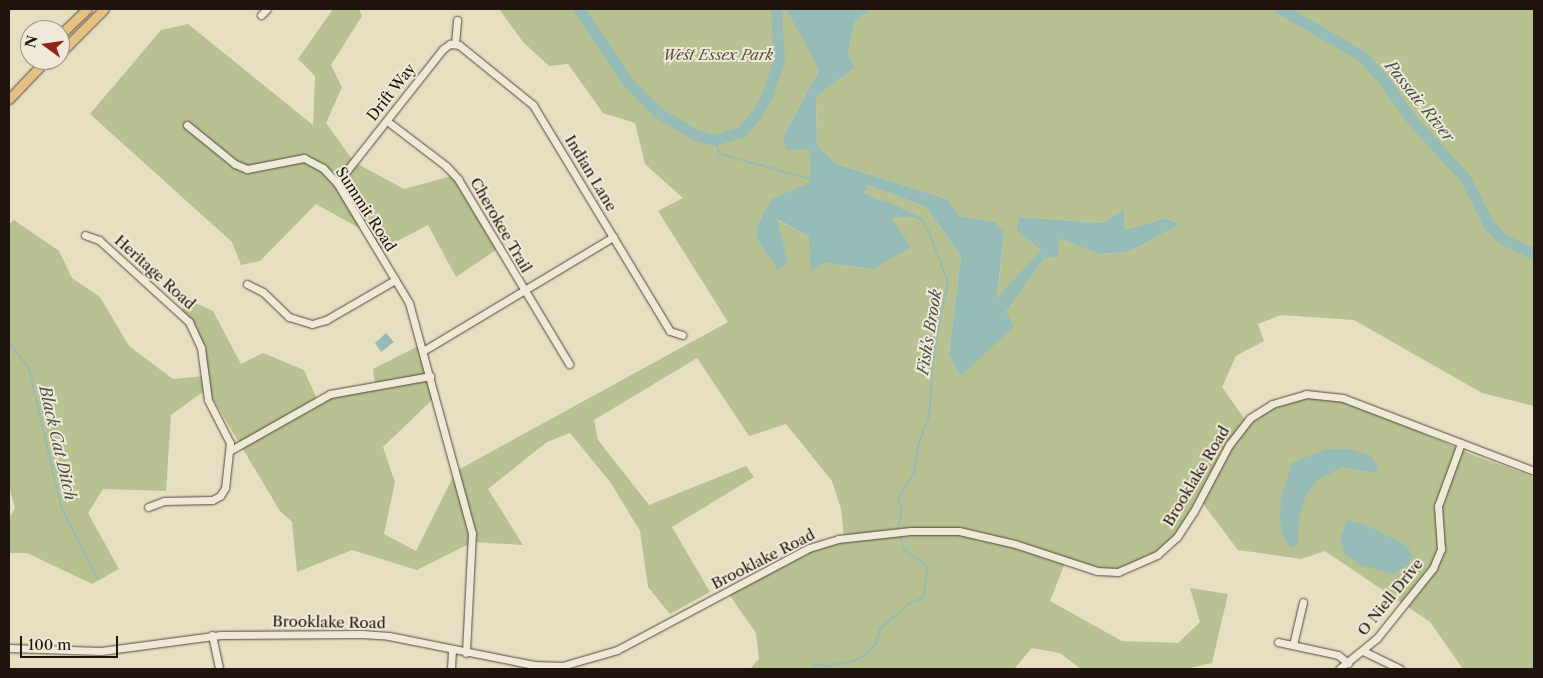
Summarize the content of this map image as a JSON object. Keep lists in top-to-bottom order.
{
  "streets": {
    "street": [
      "Drift Way",
      "Indian Lane",
      "Summit Road",
      "Cherokee Trail",
      "Heritage Road",
      "Brooklake Road",
      "O Niell Drive"
    ]
  },
  "crossings": [
    ["Drift Way", "Indian Lane"],
    ["Drift Way", "Summit Road"],
    ["Drift Way", "Cherokee Trail"],
    ["Brooklake Road", "O Niell Drive"]
  ],
  "water": ["Passaic River", "Fish's Brook", "Black Cat Ditch"],
  "parks": ["West Essex Park"],
  "scale_bar": "100 m",
  "north": "left"
}
